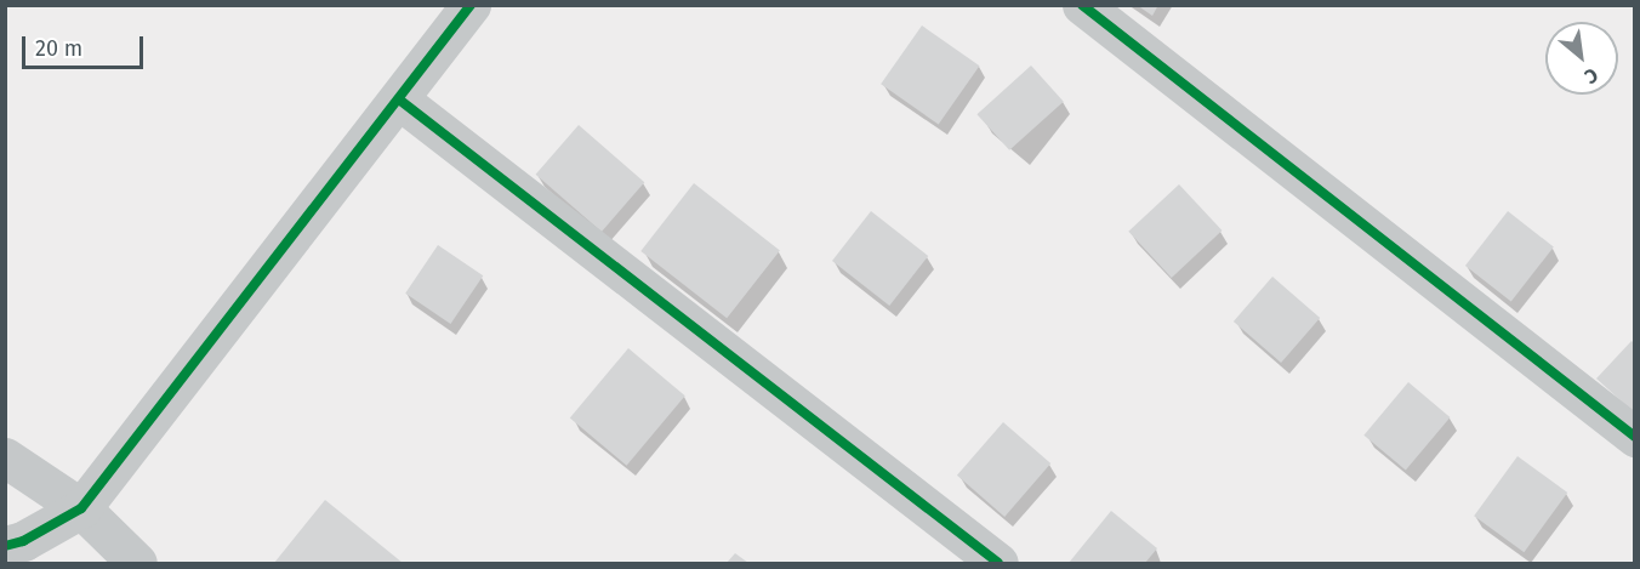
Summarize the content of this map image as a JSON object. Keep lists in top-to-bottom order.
{
  "scale_bar": "20 m",
  "north": "bottom right"
}
